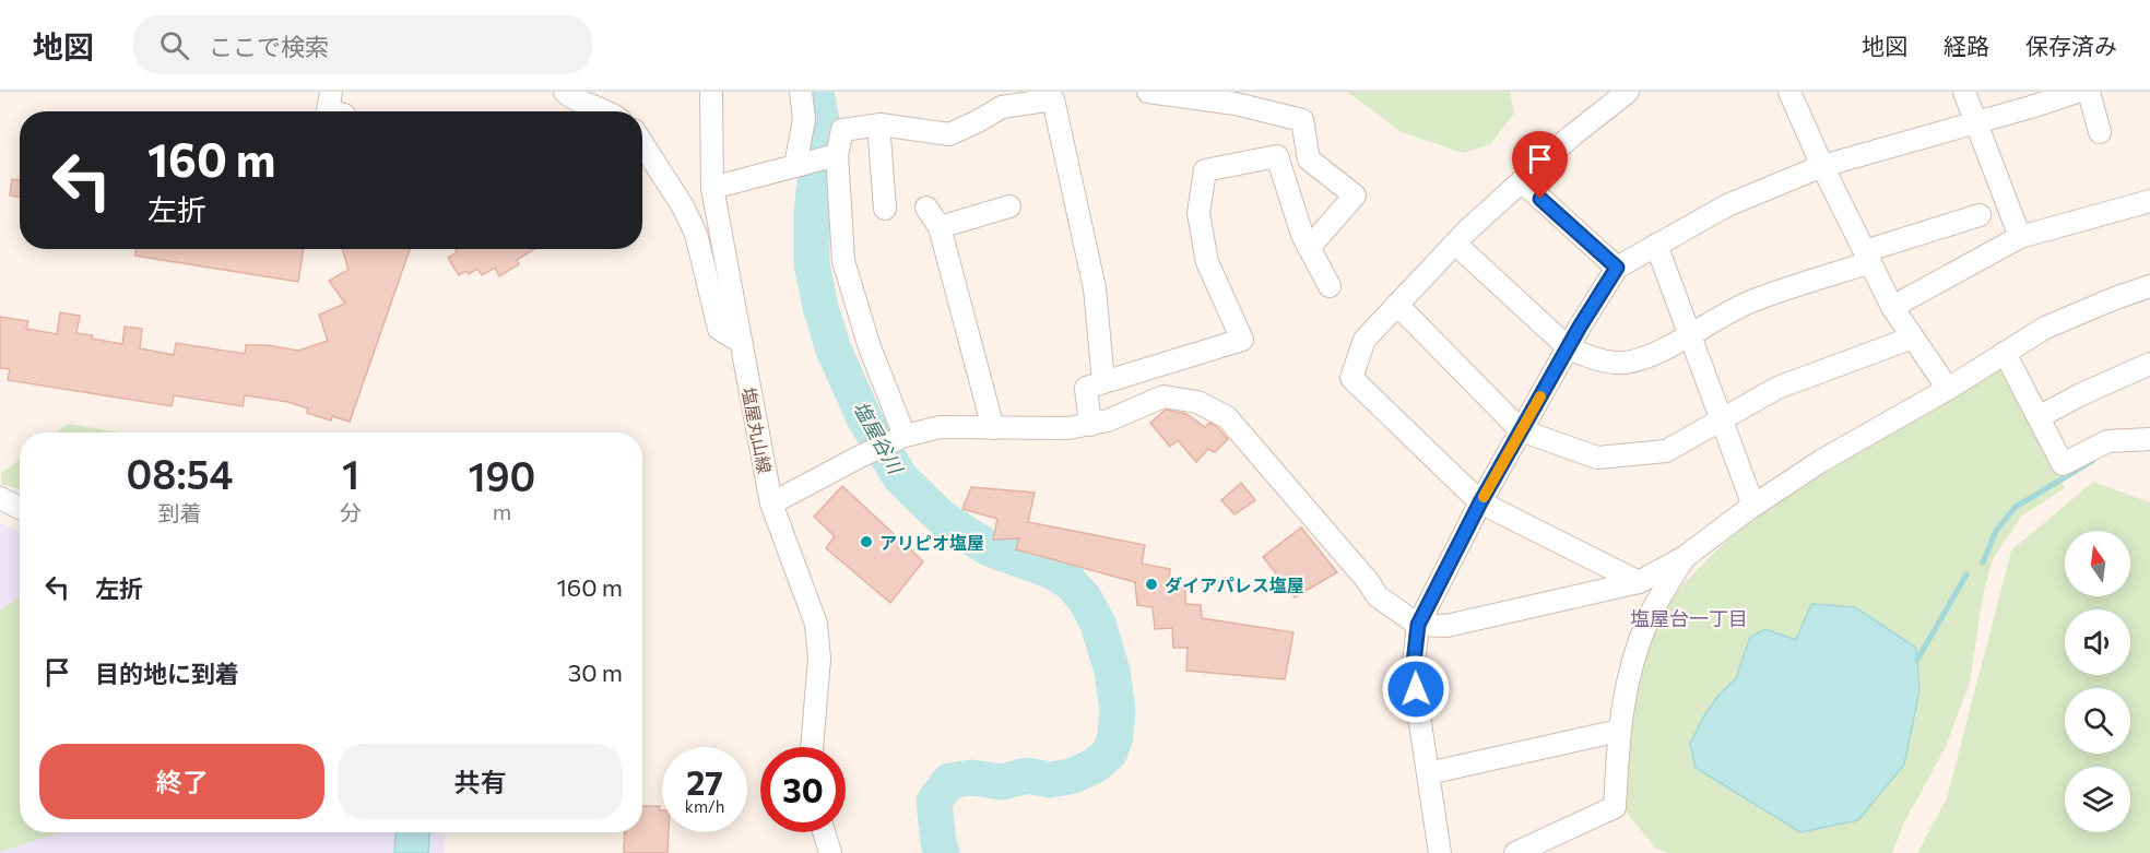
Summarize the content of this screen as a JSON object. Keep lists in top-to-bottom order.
{
  "streets": {
    "street": ["塩屋丸山線"]
  },
  "districts": ["塩屋台一丁目"],
  "water": ["塩屋谷川"],
  "places": ["アリピオ塩屋", "ダイアパレス塩屋"],
  "north": "top",
  "page": {
    "header": "地図",
    "search": "ここで検索",
    "nav": ["地図", "経路", "保存済み"],
    "turn": ["160 m", "左折"],
    "eta": [
      "08:54",
      "到着",
      "1",
      "分",
      "190",
      "m"
    ],
    "list": [
      {
        "name": "左折",
        "value": "160 m"
      },
      {
        "name": "目的地に到着",
        "value": "30 m"
      }
    ],
    "buttons": ["終了", "共有"],
    "speed": "27 km/h",
    "limit": "30"
  }
}
